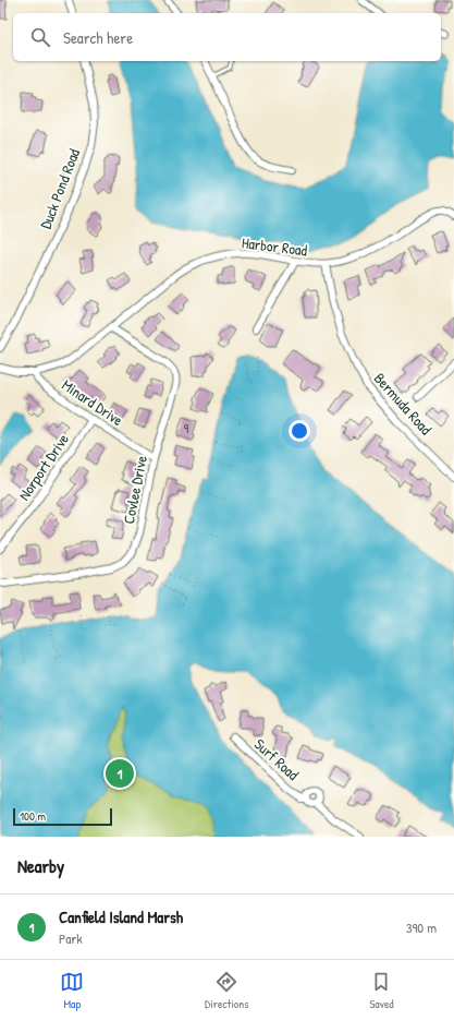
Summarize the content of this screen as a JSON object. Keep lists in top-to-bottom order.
{
  "streets": {
    "street": [
      "Duck Pond Road",
      "Harbor Road",
      "Minard Drive",
      "Bermuda Road",
      "Norport Drive",
      "Covlee Drive",
      "Surf Road"
    ]
  },
  "crossings": [
    ["Harbor Road", "Minard Drive"],
    ["Harbor Road", "Bermuda Road"],
    ["Harbor Road", "Covlee Drive"],
    ["Minard Drive", "Norport Drive"],
    ["Minard Drive", "Covlee Drive"]
  ],
  "house_numbers": ["9"],
  "scale_bar": "100 m",
  "page": {
    "search": "Search here",
    "pins": "1",
    "scale": "100 m",
    "heading": "Nearby",
    "list": [
      {
        "mark": "1",
        "name": "Canfield Island Marsh",
        "note": "Park",
        "value": "390 m"
      }
    ],
    "nav": ["Map", "Directions", "Saved"]
  }
}
